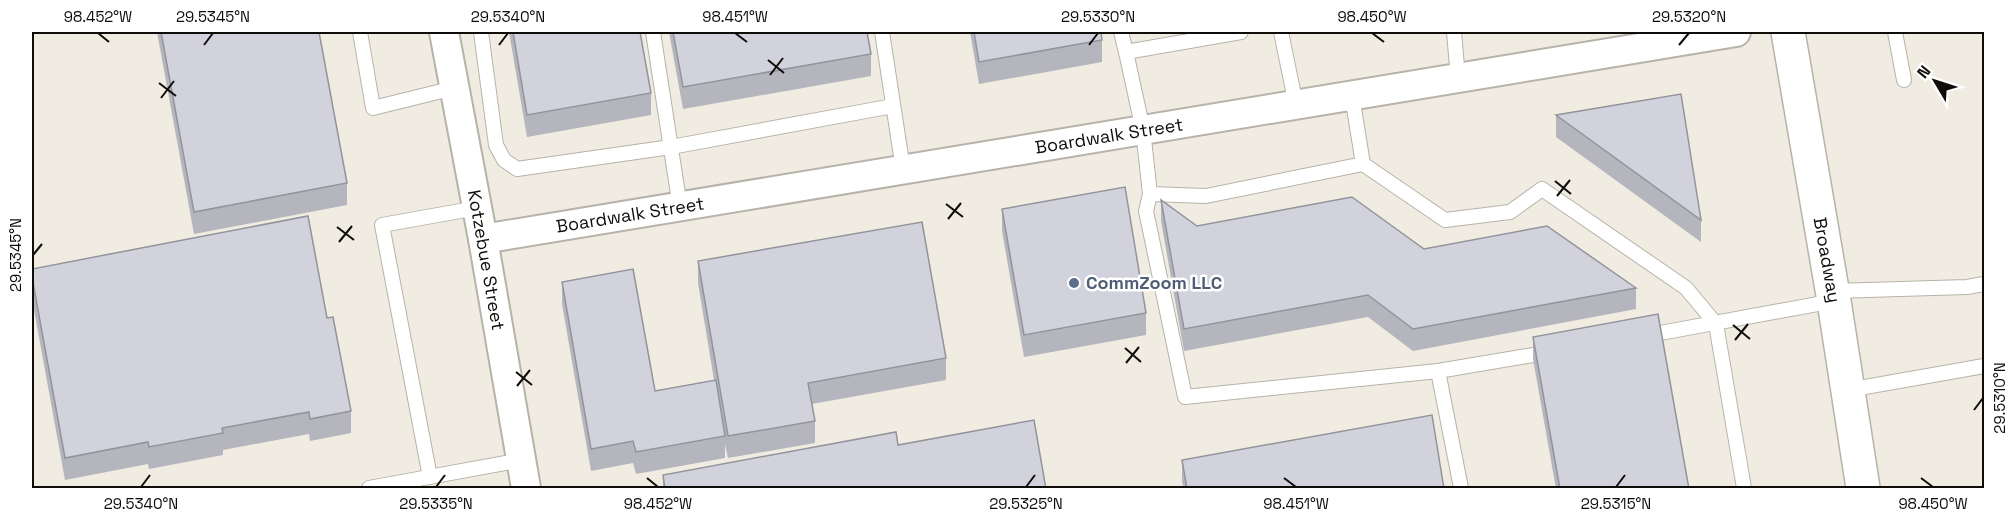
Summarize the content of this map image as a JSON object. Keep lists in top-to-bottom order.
{
  "streets": {
    "main road": ["Broadway"],
    "street": ["Boardwalk Street", "Kotzebue Street"]
  },
  "crossings": [
    ["Boardwalk Street", "Kotzebue Street"]
  ],
  "places": ["CommZoom LLC"],
  "north": "top left",
  "coordinates": [
    "98.452°W",
    "29.5345°N",
    "29.5340°N",
    "98.451°W",
    "29.5330°N",
    "98.450°W",
    "29.5320°N",
    "29.5310°N",
    "29.5335°N",
    "29.5325°N",
    "29.5315°N"
  ]
}
